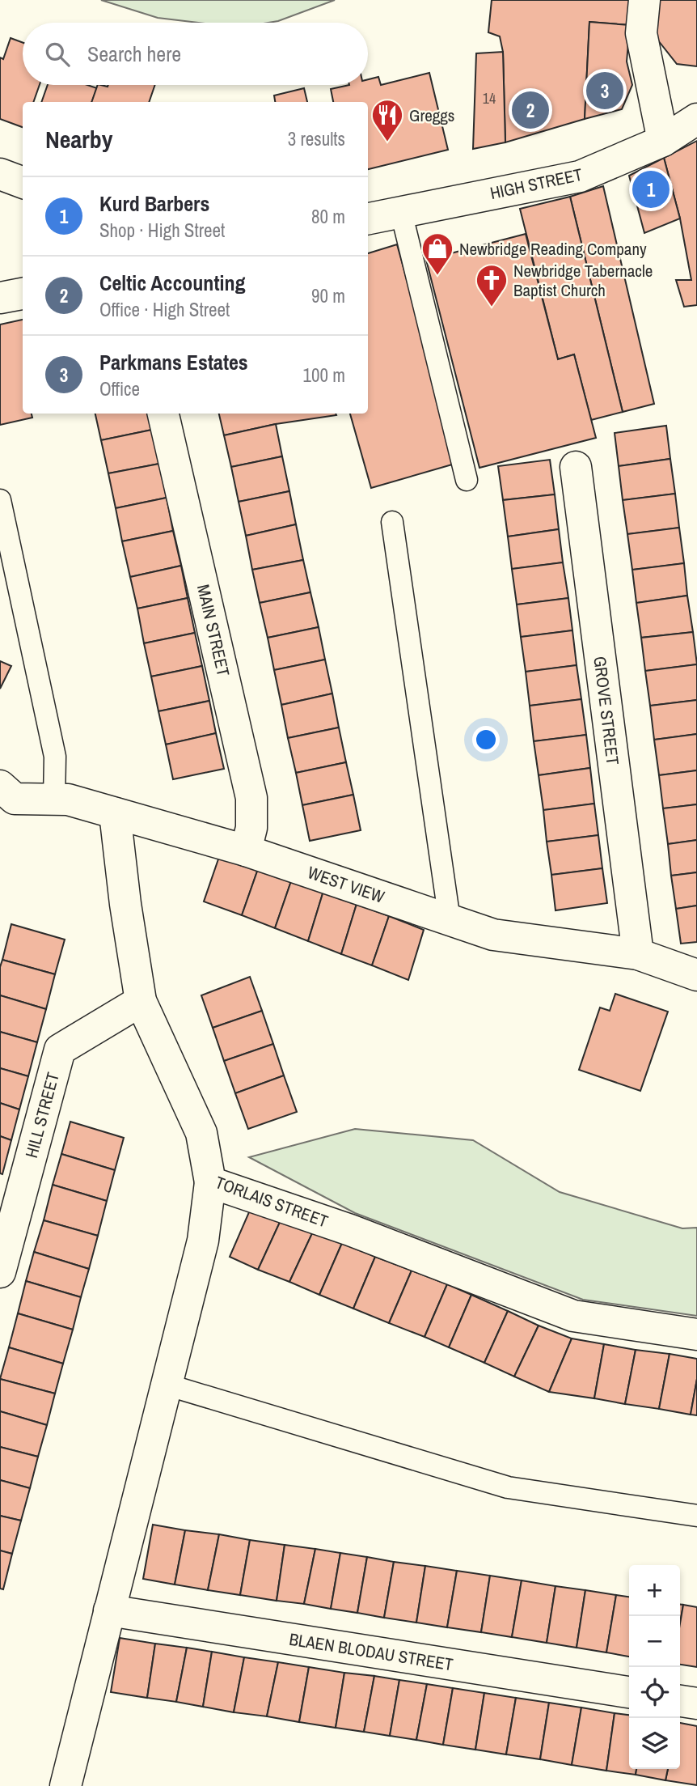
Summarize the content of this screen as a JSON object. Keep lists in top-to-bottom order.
{
  "streets": {
    "street": [
      "HIGH STREET",
      "MAIN STREET",
      "GROVE STREET",
      "WEST VIEW",
      "HILL STREET",
      "TORLAIS STREET",
      "BLAEN BLODAU STREET"
    ]
  },
  "crossings": [
    ["MAIN STREET", "WEST VIEW"],
    ["GROVE STREET", "WEST VIEW"],
    ["WEST VIEW", "TORLAIS STREET"],
    ["HILL STREET", "TORLAIS STREET"]
  ],
  "places": {
    "restaurant": ["Greggs"],
    "shop": ["Newbridge Reading Company"],
    "church": ["Newbridge Tabernacle Baptist Church"]
  },
  "house_numbers": ["14"],
  "page": {
    "search": "Search here",
    "pins": ["3", "2", "1"],
    "heading": ["Nearby", "3 results"],
    "list": [
      {
        "mark": "1",
        "name": "Kurd Barbers",
        "note": "Shop · High Street",
        "value": "80 m"
      },
      {
        "mark": "2",
        "name": "Celtic Accounting",
        "note": "Office · High Street",
        "value": "90 m"
      },
      {
        "mark": "3",
        "name": "Parkmans Estates",
        "note": "Office",
        "value": "100 m"
      }
    ],
    "map_buttons": ["+", "−"]
  }
}
